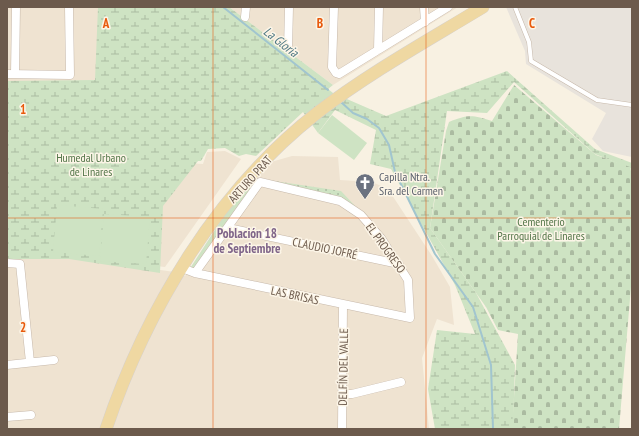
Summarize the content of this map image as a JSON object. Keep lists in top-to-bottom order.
{
  "streets": {
    "main road": ["ARTURO PRAT"],
    "street": [
      "CLAUDIO JOFRÉ",
      "EL PROGRESO",
      "LAS BRISAS",
      "DELFÍN DEL VALLE"
    ]
  },
  "crossings": [
    ["ARTURO PRAT", "CLAUDIO JOFRÉ"],
    ["ARTURO PRAT", "EL PROGRESO"],
    ["ARTURO PRAT", "LAS BRISAS"],
    ["CLAUDIO JOFRÉ", "EL PROGRESO"],
    ["EL PROGRESO", "LAS BRISAS"],
    ["LAS BRISAS", "DELFÍN DEL VALLE"]
  ],
  "districts": ["Población 18 de Septiembre"],
  "water": ["La Gloria"],
  "parks": ["Humedal Urbano de Linares", "Cementerio Parroquial de Linares"],
  "places": {
    "church": ["Capilla Ntra. Sra. del Carmen"]
  },
  "grid": {
    "columns": ["A", "B", "C"],
    "rows": ["1", "2"]
  }
}
